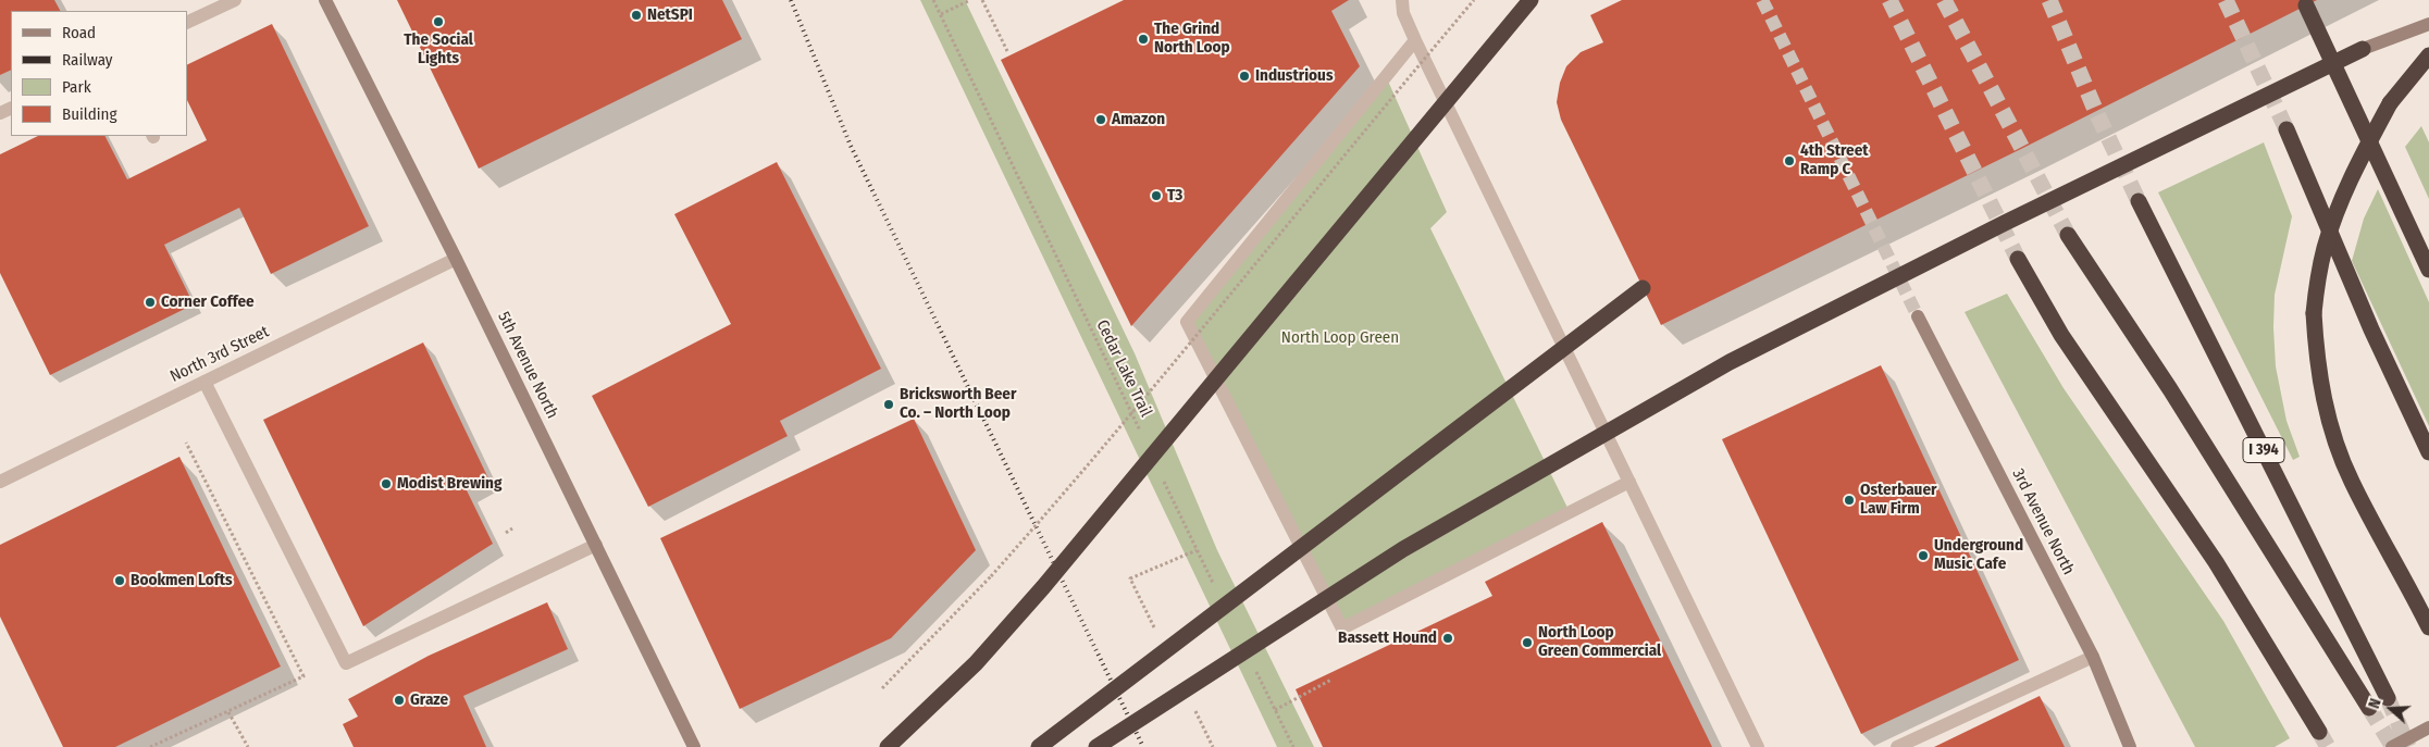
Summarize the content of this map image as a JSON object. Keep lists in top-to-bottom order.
{
  "streets": {
    "highway": ["I 394"],
    "street": ["North 3rd Street", "5th Avenue North", "3rd Avenue North"],
    "path": ["Cedar Lake Trail"]
  },
  "crossings": [
    ["North 3rd Street", "5th Avenue North"]
  ],
  "parks": ["North Loop Green"],
  "places": [
    "NetSPI",
    "The Social Lights",
    "The Grind North Loop",
    "Industrious",
    "Amazon",
    "4th Street Ramp C",
    "T3",
    "Corner Coffee",
    "Bricksworth Beer Co. – North Loop",
    "Modist Brewing",
    "Osterbauer Law Firm",
    "Underground Music Cafe",
    "Bookmen Lofts",
    "Bassett Hound",
    "North Loop Green Commercial",
    "Graze"
  ],
  "legend": [
    "Road",
    "Railway",
    "Park",
    "Building"
  ],
  "north": "left"
}
